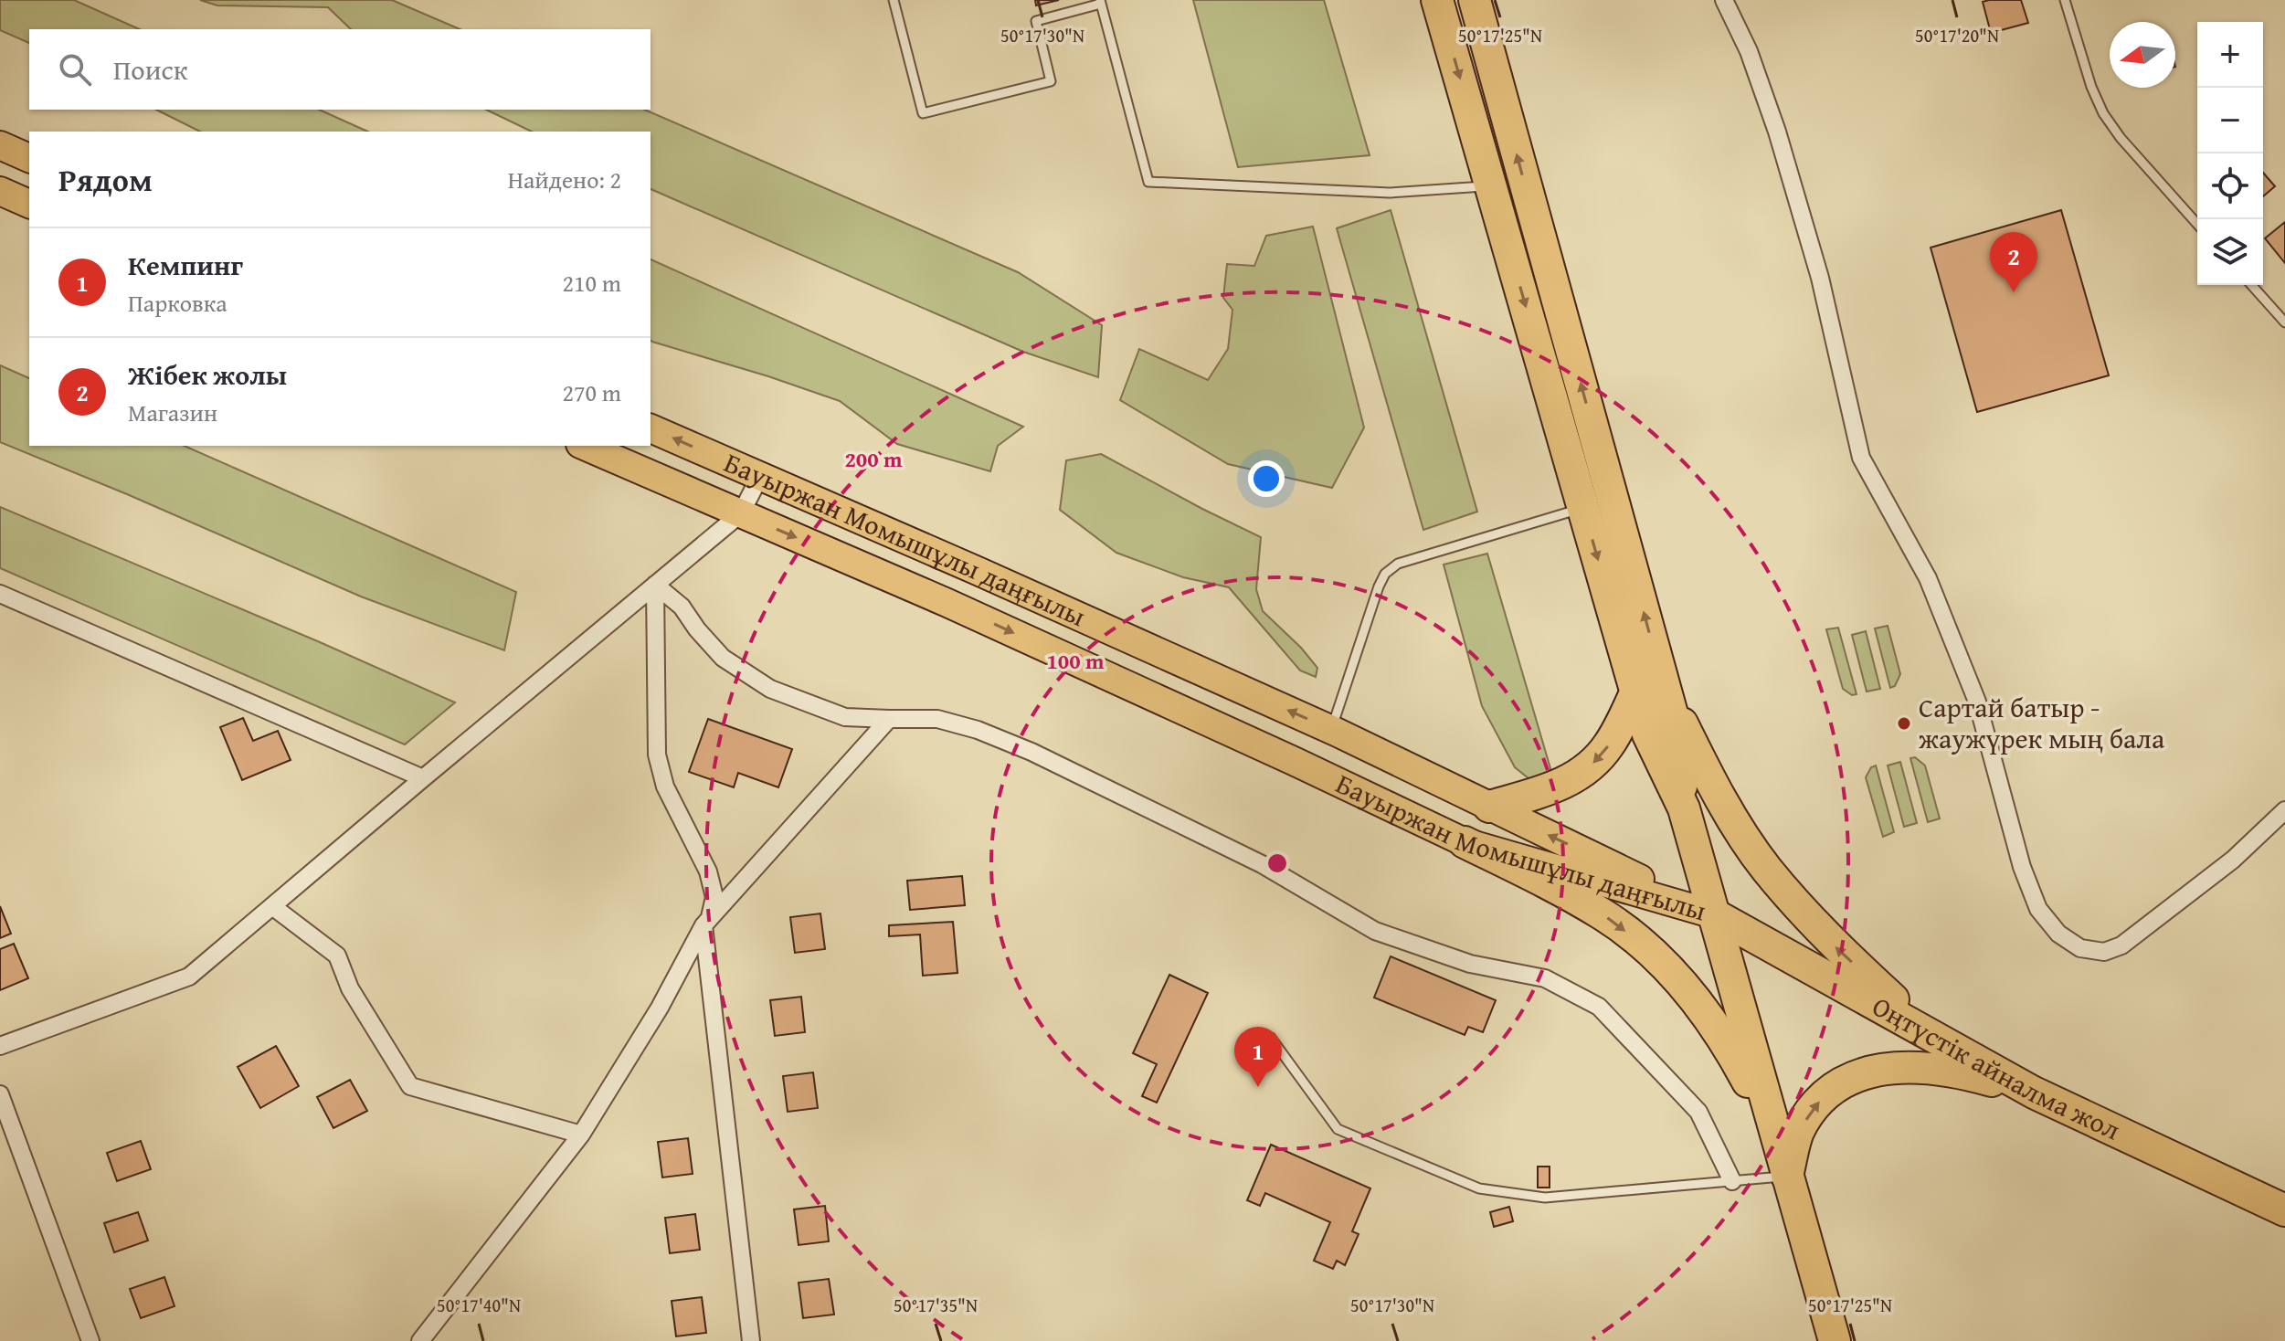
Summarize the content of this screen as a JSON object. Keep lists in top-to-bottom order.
{
  "streets": {
    "highway": ["Оңтүстік айналма жол"],
    "main road": ["Бауыржан Момышұлы даңғылы"]
  },
  "crossings": [
    ["Бауыржан Момышұлы даңғылы", "Оңтүстік айналма жол"]
  ],
  "places": ["Сартай батыр - жаужүрек мың бала"],
  "north": "left",
  "page": {
    "map_buttons": ["+", "−"],
    "search": "Поиск",
    "heading": ["Рядом", "Найдено: 2"],
    "list": [
      {
        "mark": "1",
        "name": "Кемпинг",
        "note": "Парковка",
        "value": "210 m"
      },
      {
        "mark": "2",
        "name": "Жібек жолы",
        "note": "Магазин",
        "value": "270 m"
      }
    ],
    "pins": ["2", "1"]
  },
  "coordinates": [
    "50°17'30\"N",
    "50°17'25\"N",
    "50°17'20\"N",
    "50°17'40\"N",
    "50°17'35\"N"
  ],
  "rings": ["200 m", "100 m"]
}
